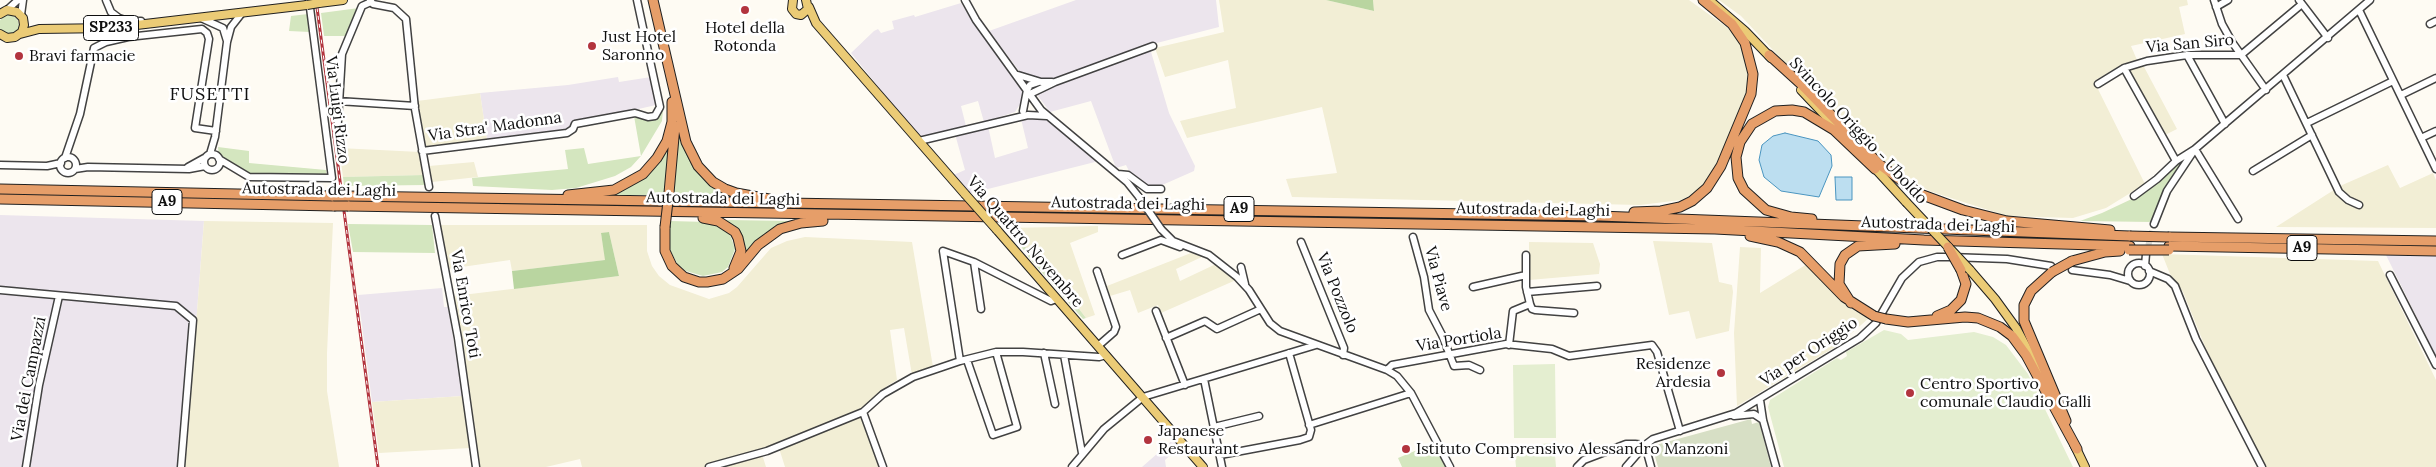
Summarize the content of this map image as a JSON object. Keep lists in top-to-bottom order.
{
  "streets": {
    "highway": ["Autostrada dei Laghi", "A9"],
    "main road": ["SP233", "Svincolo Origgio - Uboldo", "Via Quattro Novembre"],
    "street": [
      "Via San Siro",
      "Via Luigi Rizzo",
      "Via Stra' Madonna",
      "Via Piave",
      "Via Pozzolo",
      "Via Enrico Toti",
      "Via Portiola",
      "Via per Origgio",
      "Via dei Campazzi"
    ]
  },
  "crossings": [
    ["SP233", "Via Luigi Rizzo"],
    ["Via Piave", "Via Portiola"],
    ["Via Portiola", "Via per Origgio"]
  ],
  "districts": ["FUSETTI"],
  "places": [
    "Hotel della Rotonda",
    "Just Hotel Saronno",
    "Bravi farmacie",
    "Residenze Ardesia",
    "Centro Sportivo comunale Claudio Galli",
    "Japanese Restaurant",
    "Istituto Comprensivo Alessandro Manzoni"
  ]
}
